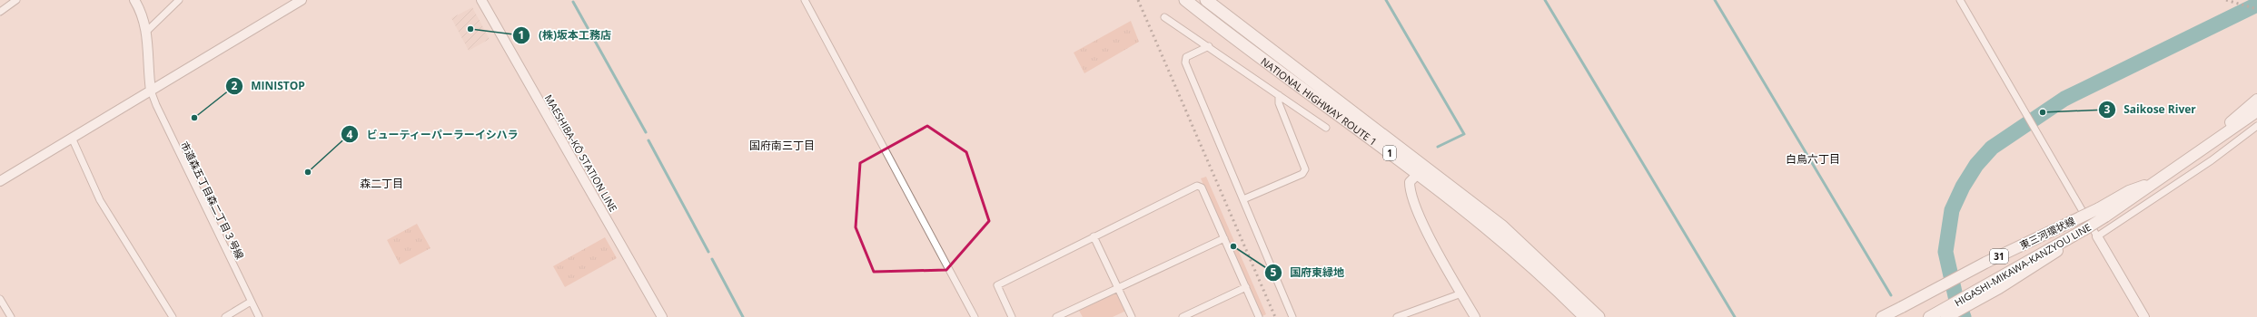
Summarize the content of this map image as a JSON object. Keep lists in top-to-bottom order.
{
  "streets": {
    "highway": ["NATIONAL HIGHWAY ROUTE 1", "1"],
    "main road": [
      "MAESHIBA-KŌ STATION LINE",
      "東三河環状線",
      "31",
      "HIGASHI-MIKAWA-KANZYOU LINE"
    ],
    "street": ["市道森五丁目森二丁目３号線"]
  },
  "crossings": [
    ["東三河環状線", "HIGASHI-MIKAWA-KANZYOU LINE"]
  ],
  "districts": ["国府南三丁目", "白鳥六丁目", "森二丁目"],
  "places": [
    "(株)坂本工務店",
    "Saikose River",
    "MINISTOP",
    "ビューティーパーラーイシハラ",
    "国府東緑地"
  ]
}
